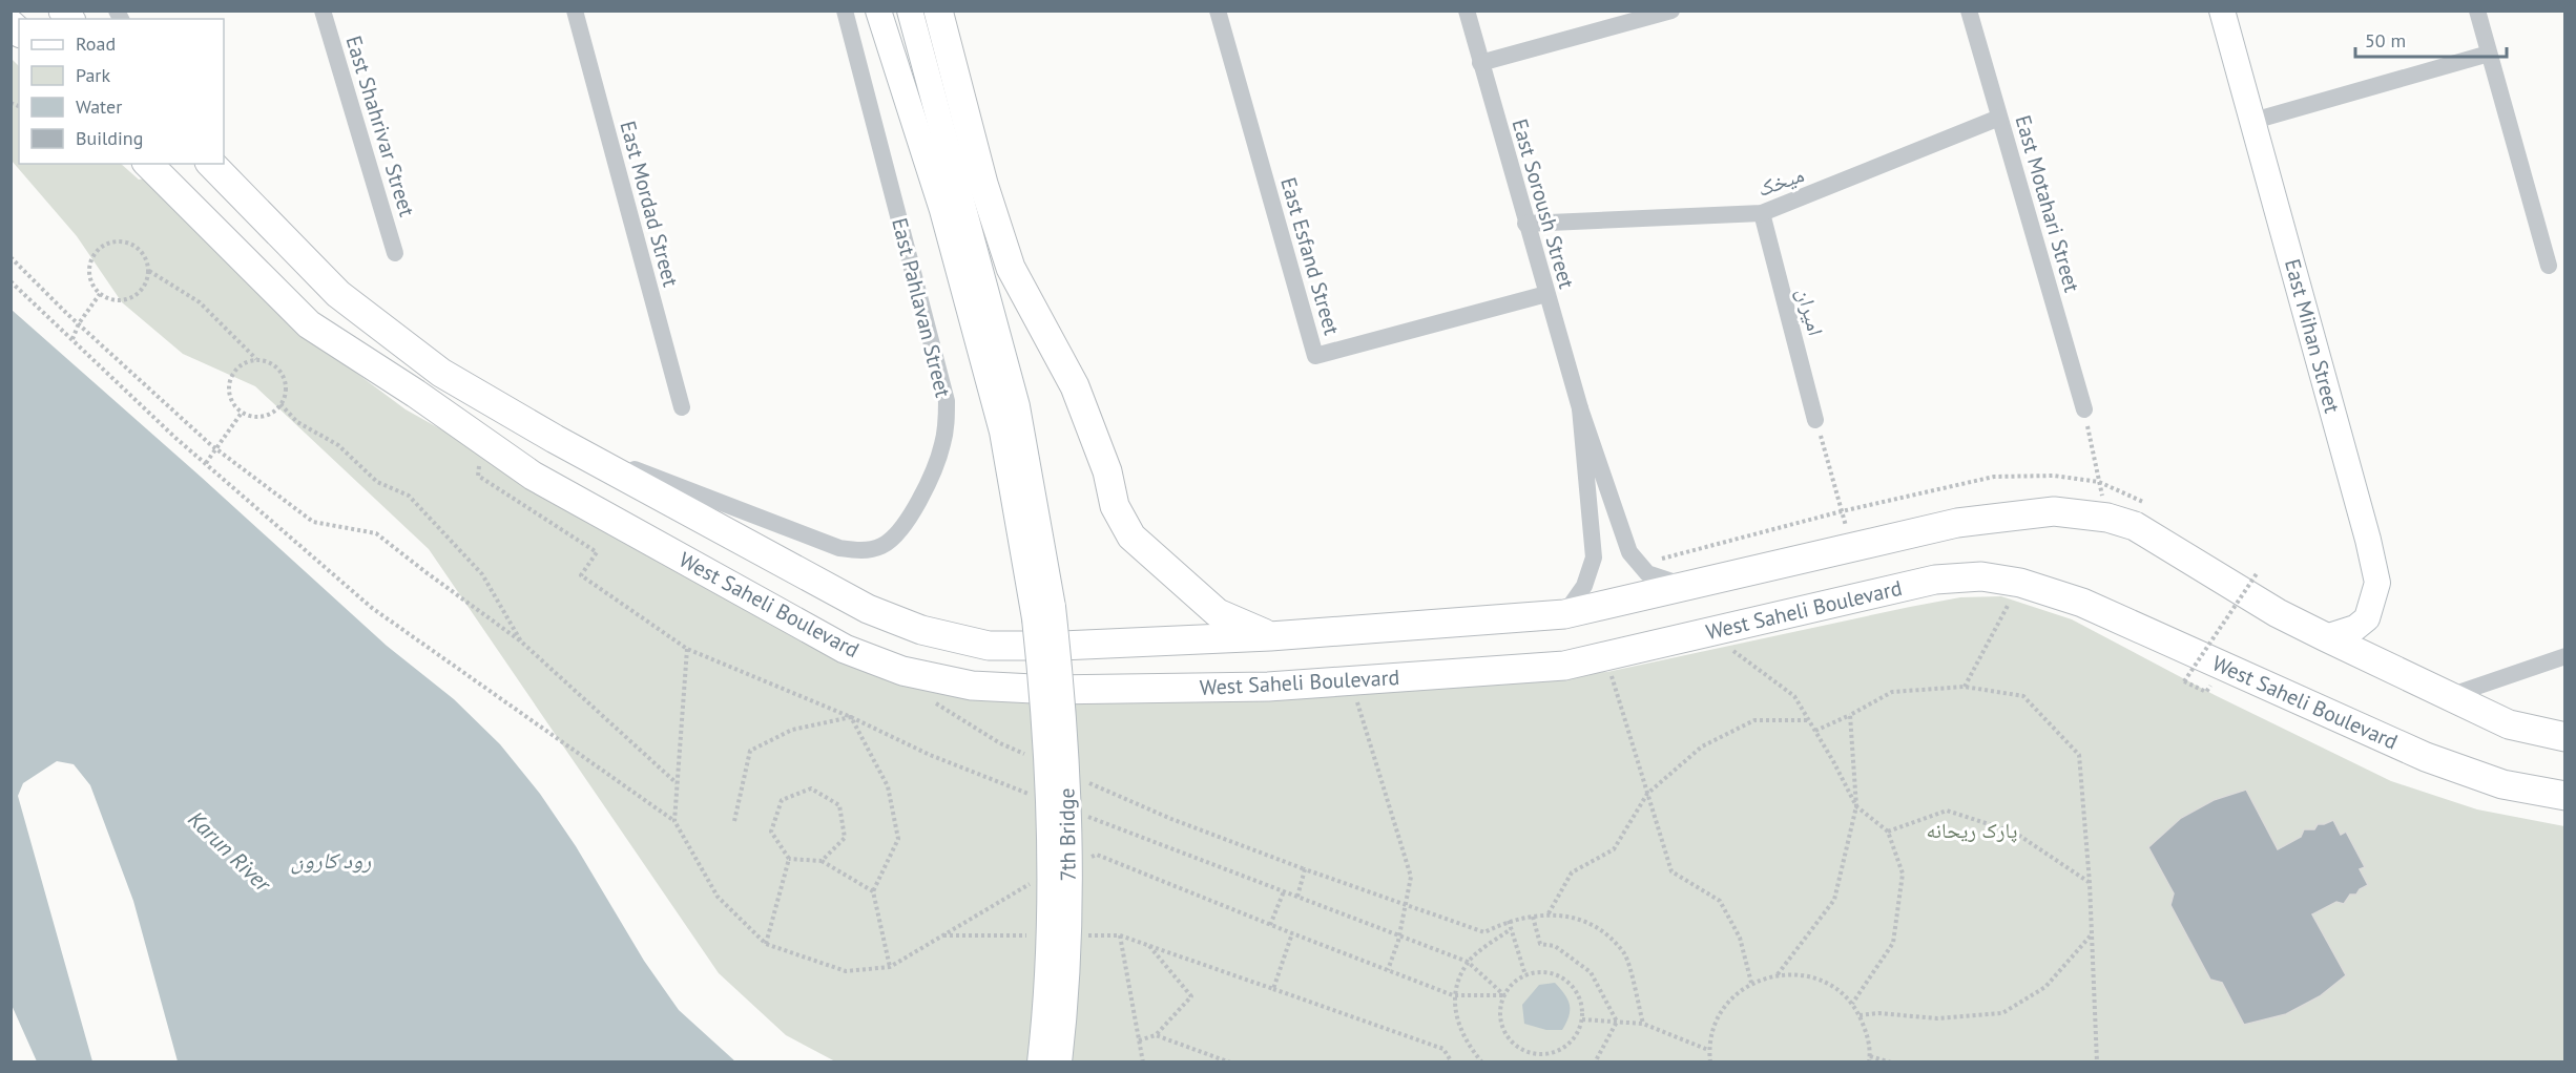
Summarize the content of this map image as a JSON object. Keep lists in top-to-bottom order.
{
  "streets": {
    "main road": ["East Mihan Street", "West Saheli Boulevard", "7th Bridge"],
    "street": [
      "East Shahrivar Street",
      "میخک",
      "East Mordad Street",
      "East Soroush Street",
      "East Motahari Street",
      "East Esfand Street",
      "East Pahlavan Street",
      "امیران"
    ]
  },
  "crossings": [
    ["میخک", "East Soroush Street"],
    ["میخک", "East Motahari Street"],
    ["میخک", "امیران"],
    ["East Soroush Street", "East Esfand Street"],
    ["East Pahlavan Street", "West Saheli Boulevard"],
    ["East Mihan Street", "West Saheli Boulevard"]
  ],
  "water": ["Karun River", "رود کارون"],
  "parks": ["پارک ریحانه"],
  "legend": [
    "Road",
    "Park",
    "Water",
    "Building"
  ],
  "scale_bar": "50 m"
}
